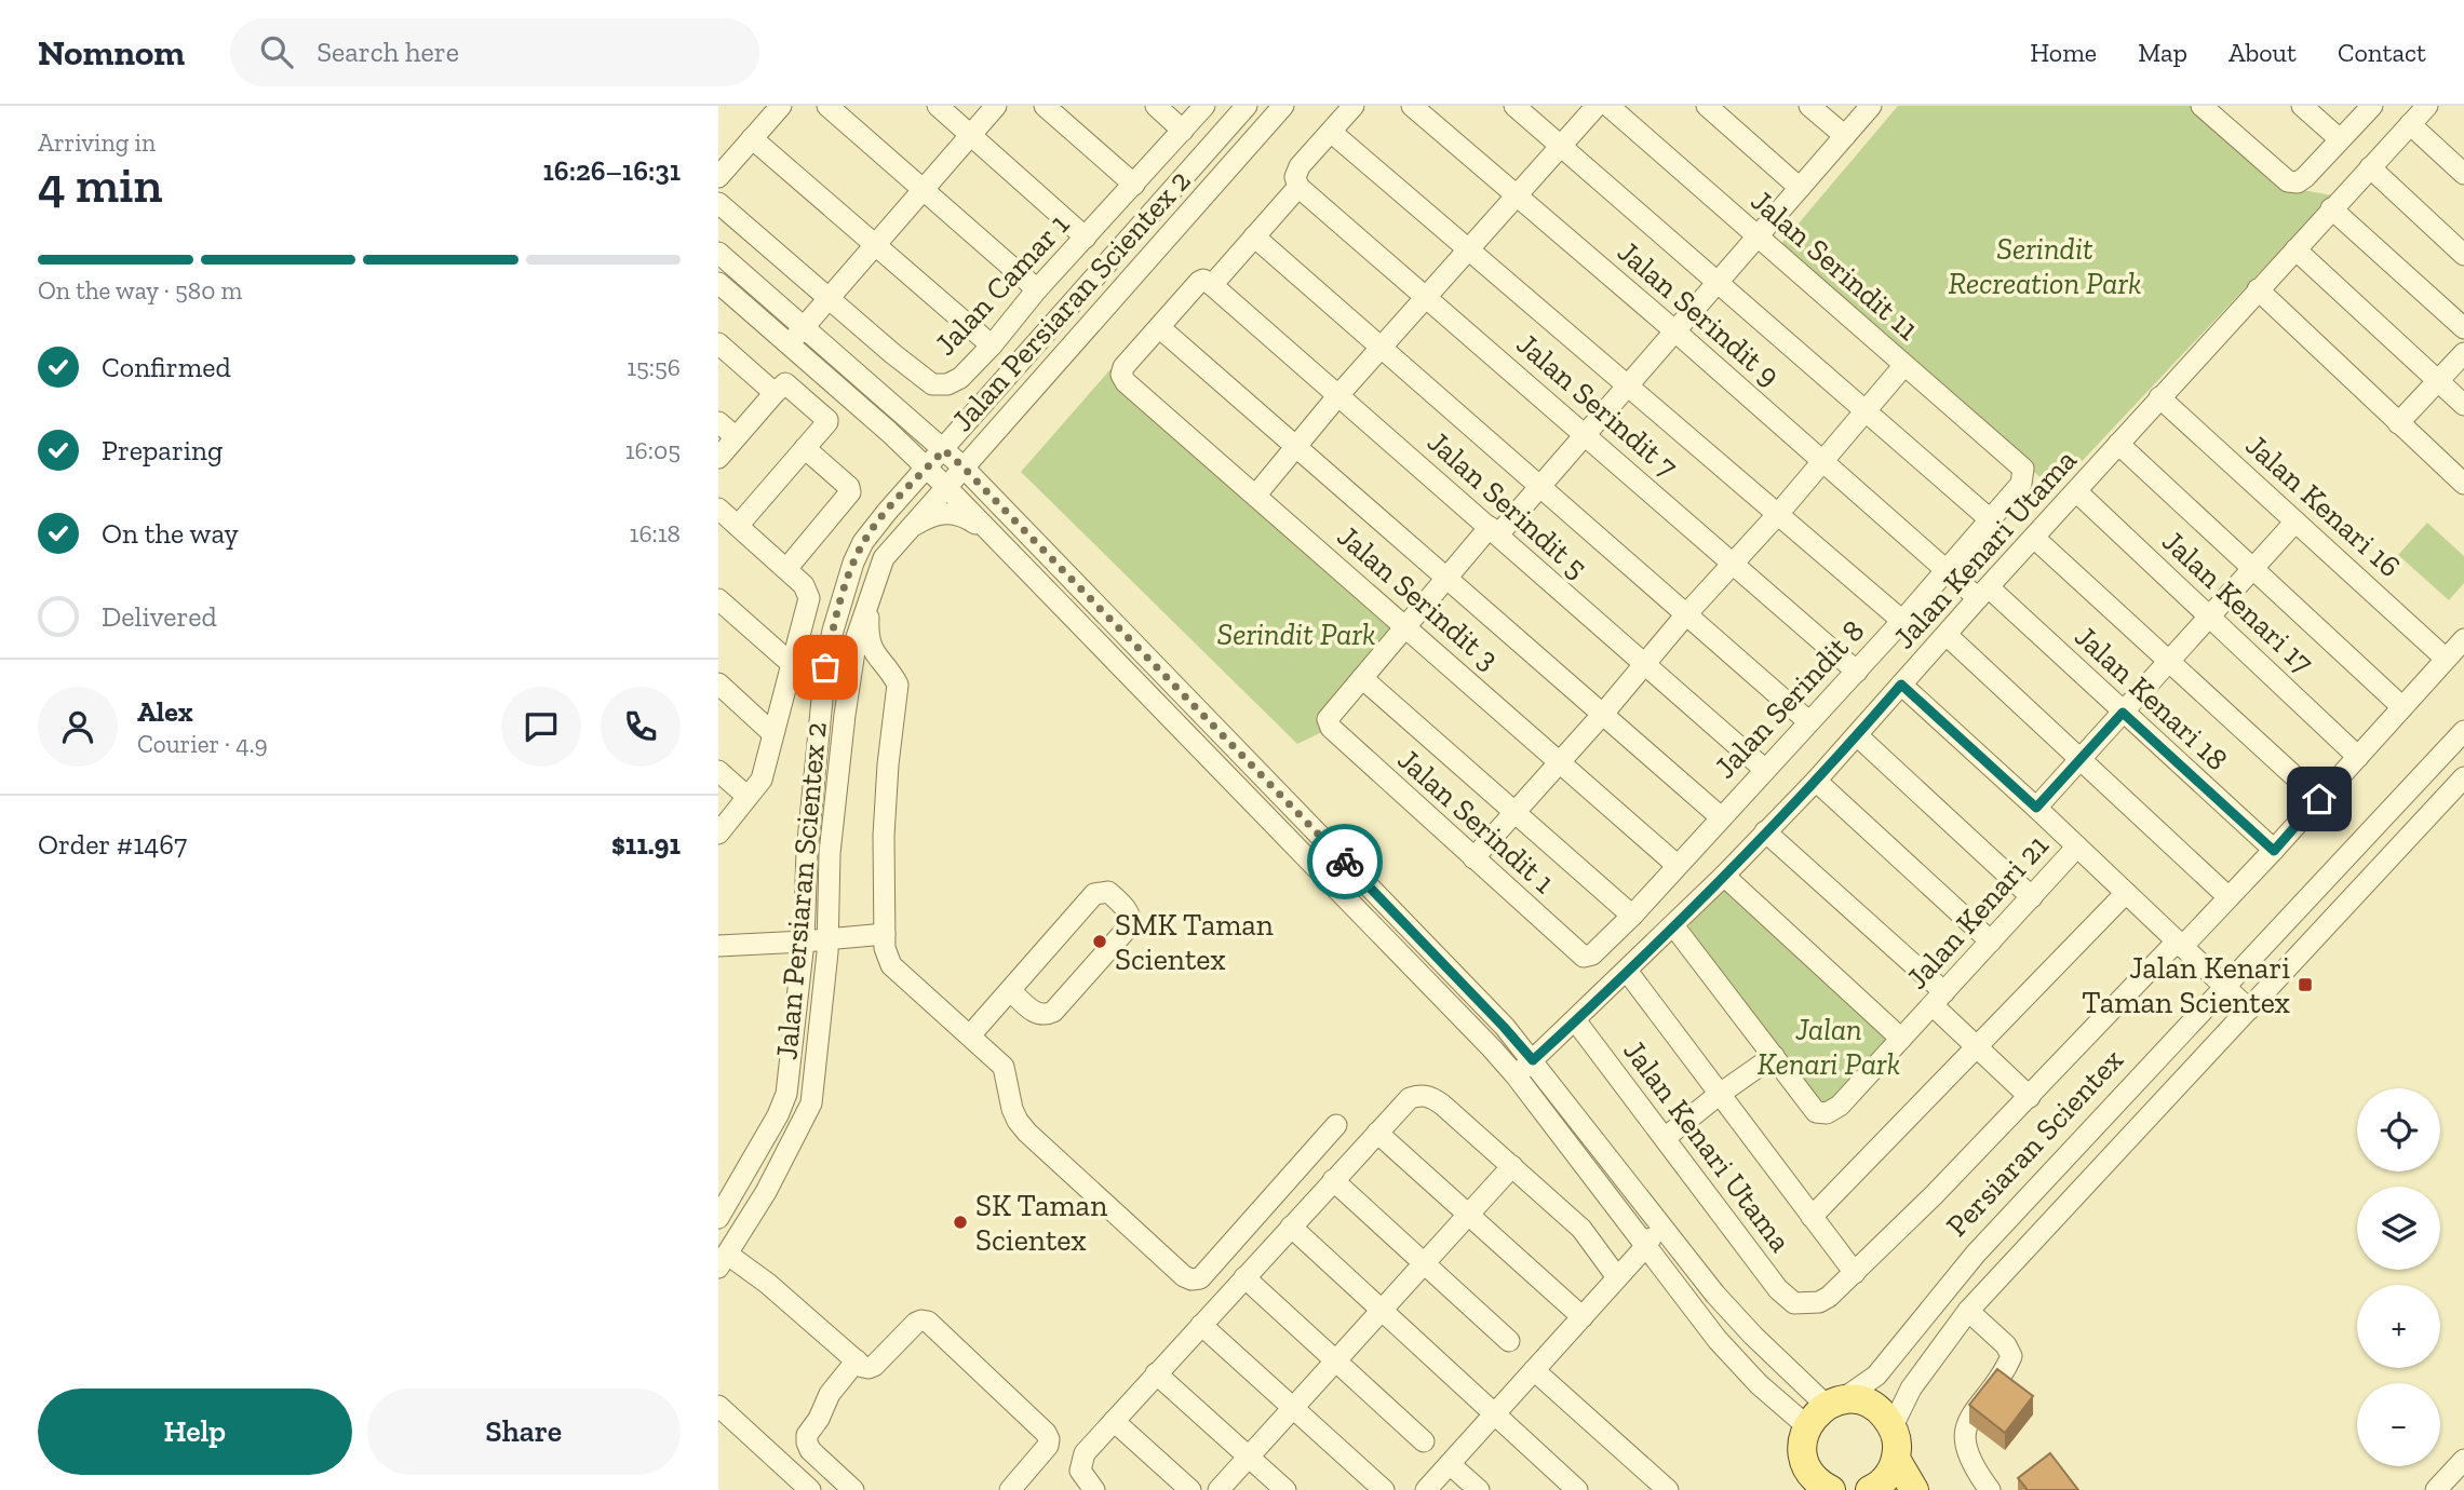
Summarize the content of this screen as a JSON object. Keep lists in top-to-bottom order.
{
  "streets": {
    "street": [
      "Jalan Serindit 11",
      "Jalan Camar 1",
      "Jalan Persiaran Scientex 2",
      "Jalan Serindit 9",
      "Jalan Serindit 7",
      "Jalan Serindit 5",
      "Jalan Kenari 16",
      "Jalan Kenari Utama",
      "Jalan Serindit 3",
      "Jalan Kenari 17",
      "Jalan Kenari 18",
      "Jalan Serindit 8",
      "Jalan Serindit 1",
      "Jalan Kenari 21",
      "Persiaran Scientex"
    ]
  },
  "crossings": [
    ["Jalan Serindit 11", "Jalan Serindit 8"],
    ["Jalan Serindit 9", "Jalan Kenari 18"],
    ["Jalan Serindit 9", "Jalan Serindit 8"],
    ["Jalan Serindit 7", "Jalan Serindit 8"],
    ["Jalan Serindit 5", "Jalan Serindit 8"],
    ["Jalan Kenari 16", "Jalan Kenari Utama"],
    ["Jalan Kenari Utama", "Jalan Kenari 17"],
    ["Jalan Kenari Utama", "Jalan Kenari 18"],
    ["Jalan Serindit 3", "Jalan Serindit 8"],
    ["Jalan Kenari 18", "Jalan Serindit 8"],
    ["Jalan Serindit 8", "Jalan Serindit 1"]
  ],
  "parks": ["Serindit Recreation Park", "Serindit Park", "Jalan Kenari Park"],
  "places": {
    "other": ["SMK Taman Scientex", "SK Taman Scientex"],
    "transit": ["Jalan Kenari Taman Scientex"]
  },
  "page": {
    "header": "Nomnom",
    "search": "Search here",
    "nav": [
      "Home",
      "Map",
      "About",
      "Contact"
    ],
    "heading": ["4 min", "Arriving in", "16:26–16:31"],
    "panel": [
      "Alex",
      "Courier · 4.9",
      "Order #1467",
      "$11.91"
    ],
    "bar": "On the way · 580 m",
    "list": [
      ["Confirmed", "15:56"],
      ["Preparing", "16:05"],
      ["On the way", "16:18"],
      "Delivered"
    ],
    "map_buttons": ["+", "−"],
    "buttons": ["Help", "Share"]
  }
}
